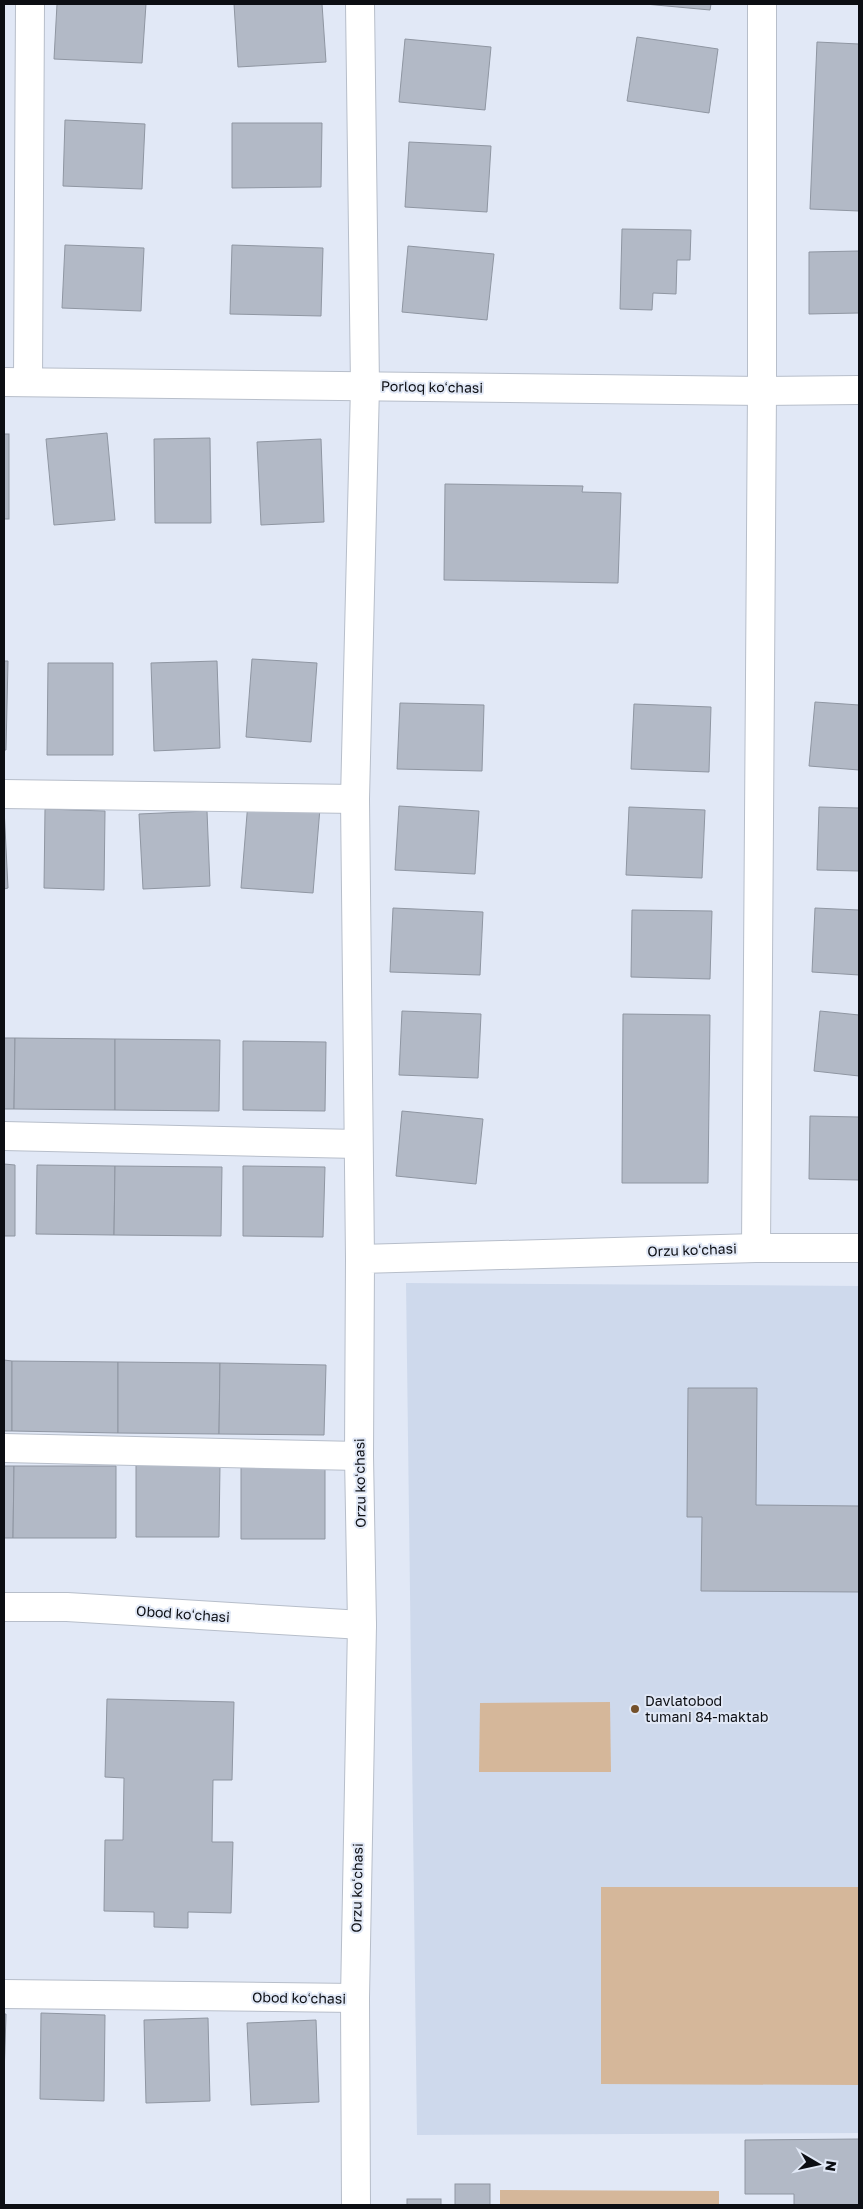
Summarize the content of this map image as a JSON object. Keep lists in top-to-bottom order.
{
  "streets": {
    "street": ["Porloq koʻchasi", "Orzu koʻchasi", "Obod koʻchasi"]
  },
  "crossings": [
    ["Orzu koʻchasi", "Obod koʻchasi"]
  ],
  "places": ["Davlatobod tumani 84-maktab"],
  "north": "right"
}
